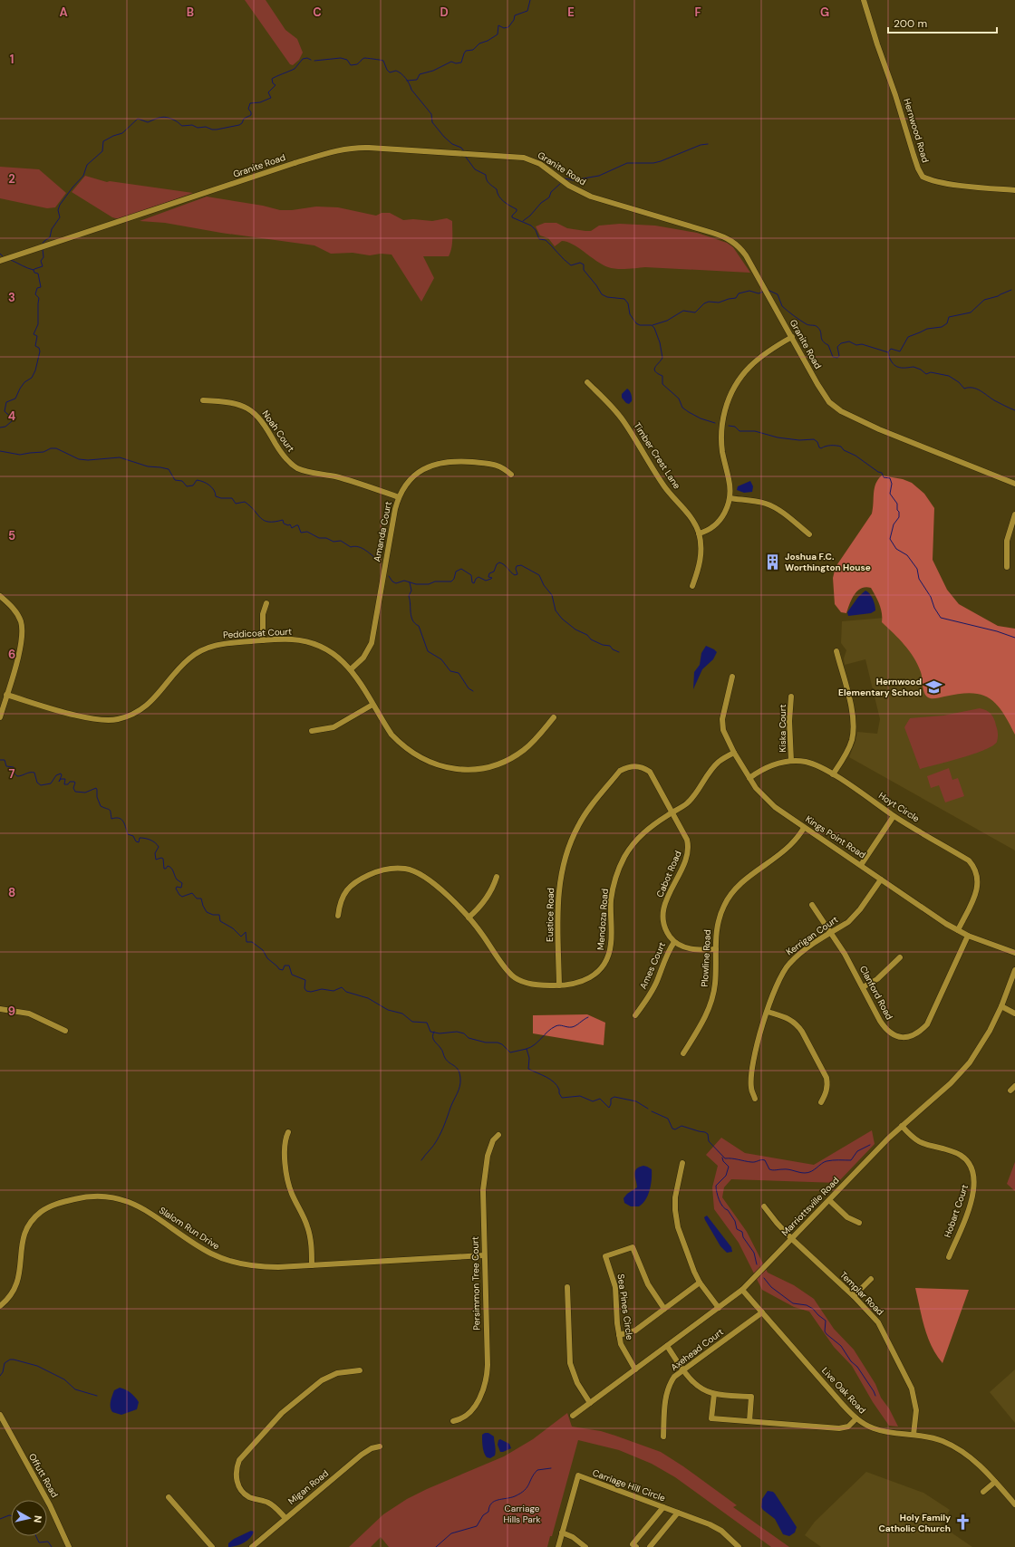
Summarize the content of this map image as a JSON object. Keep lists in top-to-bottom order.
{
  "streets": {
    "street": [
      "Hernwood Road",
      "Granite Road",
      "Noah Court",
      "Timber Crest Lane",
      "Amanda Court",
      "Peddicoat Court",
      "Kiska Court",
      "Hoyt Circle",
      "Kings Point Road",
      "Cabot Road",
      "Eustice Road",
      "Mendoza Road",
      "Kerrigan Court",
      "Plowline Road",
      "Ames Court",
      "Clanford Road",
      "Marriottsville Road",
      "Hobart Court",
      "Slalom Run Drive",
      "Persimmon Tree Court",
      "Templar Road",
      "Sea Pines Circle",
      "Axehead Court",
      "Live Oak Road",
      "Offutt Road",
      "Carriage Hill Circle",
      "Migan Road"
    ]
  },
  "crossings": [
    ["Noah Court", "Amanda Court"],
    ["Amanda Court", "Peddicoat Court"],
    ["Kiska Court", "Hoyt Circle"],
    ["Hoyt Circle", "Kings Point Road"],
    ["Kings Point Road", "Mendoza Road"],
    ["Kings Point Road", "Kerrigan Court"],
    ["Kings Point Road", "Plowline Road"],
    ["Kings Point Road", "Clanford Road"],
    ["Cabot Road", "Eustice Road"],
    ["Cabot Road", "Mendoza Road"],
    ["Cabot Road", "Ames Court"],
    ["Eustice Road", "Mendoza Road"],
    ["Kerrigan Court", "Clanford Road"],
    ["Marriottsville Road", "Hobart Court"],
    ["Marriottsville Road", "Templar Road"],
    ["Marriottsville Road", "Sea Pines Circle"],
    ["Marriottsville Road", "Live Oak Road"],
    ["Slalom Run Drive", "Persimmon Tree Court"],
    ["Templar Road", "Live Oak Road"],
    ["Axehead Court", "Live Oak Road"]
  ],
  "parks": ["Carriage Hills Park"],
  "places": {
    "building": ["Joshua F.C. Worthington House"],
    "school or university": ["Hernwood Elementary School"],
    "church": ["Holy Family Catholic Church"]
  },
  "scale_bar": "200 m",
  "north": "right",
  "grid": {
    "columns": [
      "A",
      "B",
      "C",
      "D",
      "E",
      "F",
      "G"
    ],
    "rows": [
      "1",
      "2",
      "3",
      "4",
      "5",
      "6",
      "7",
      "8",
      "9"
    ]
  }
}
